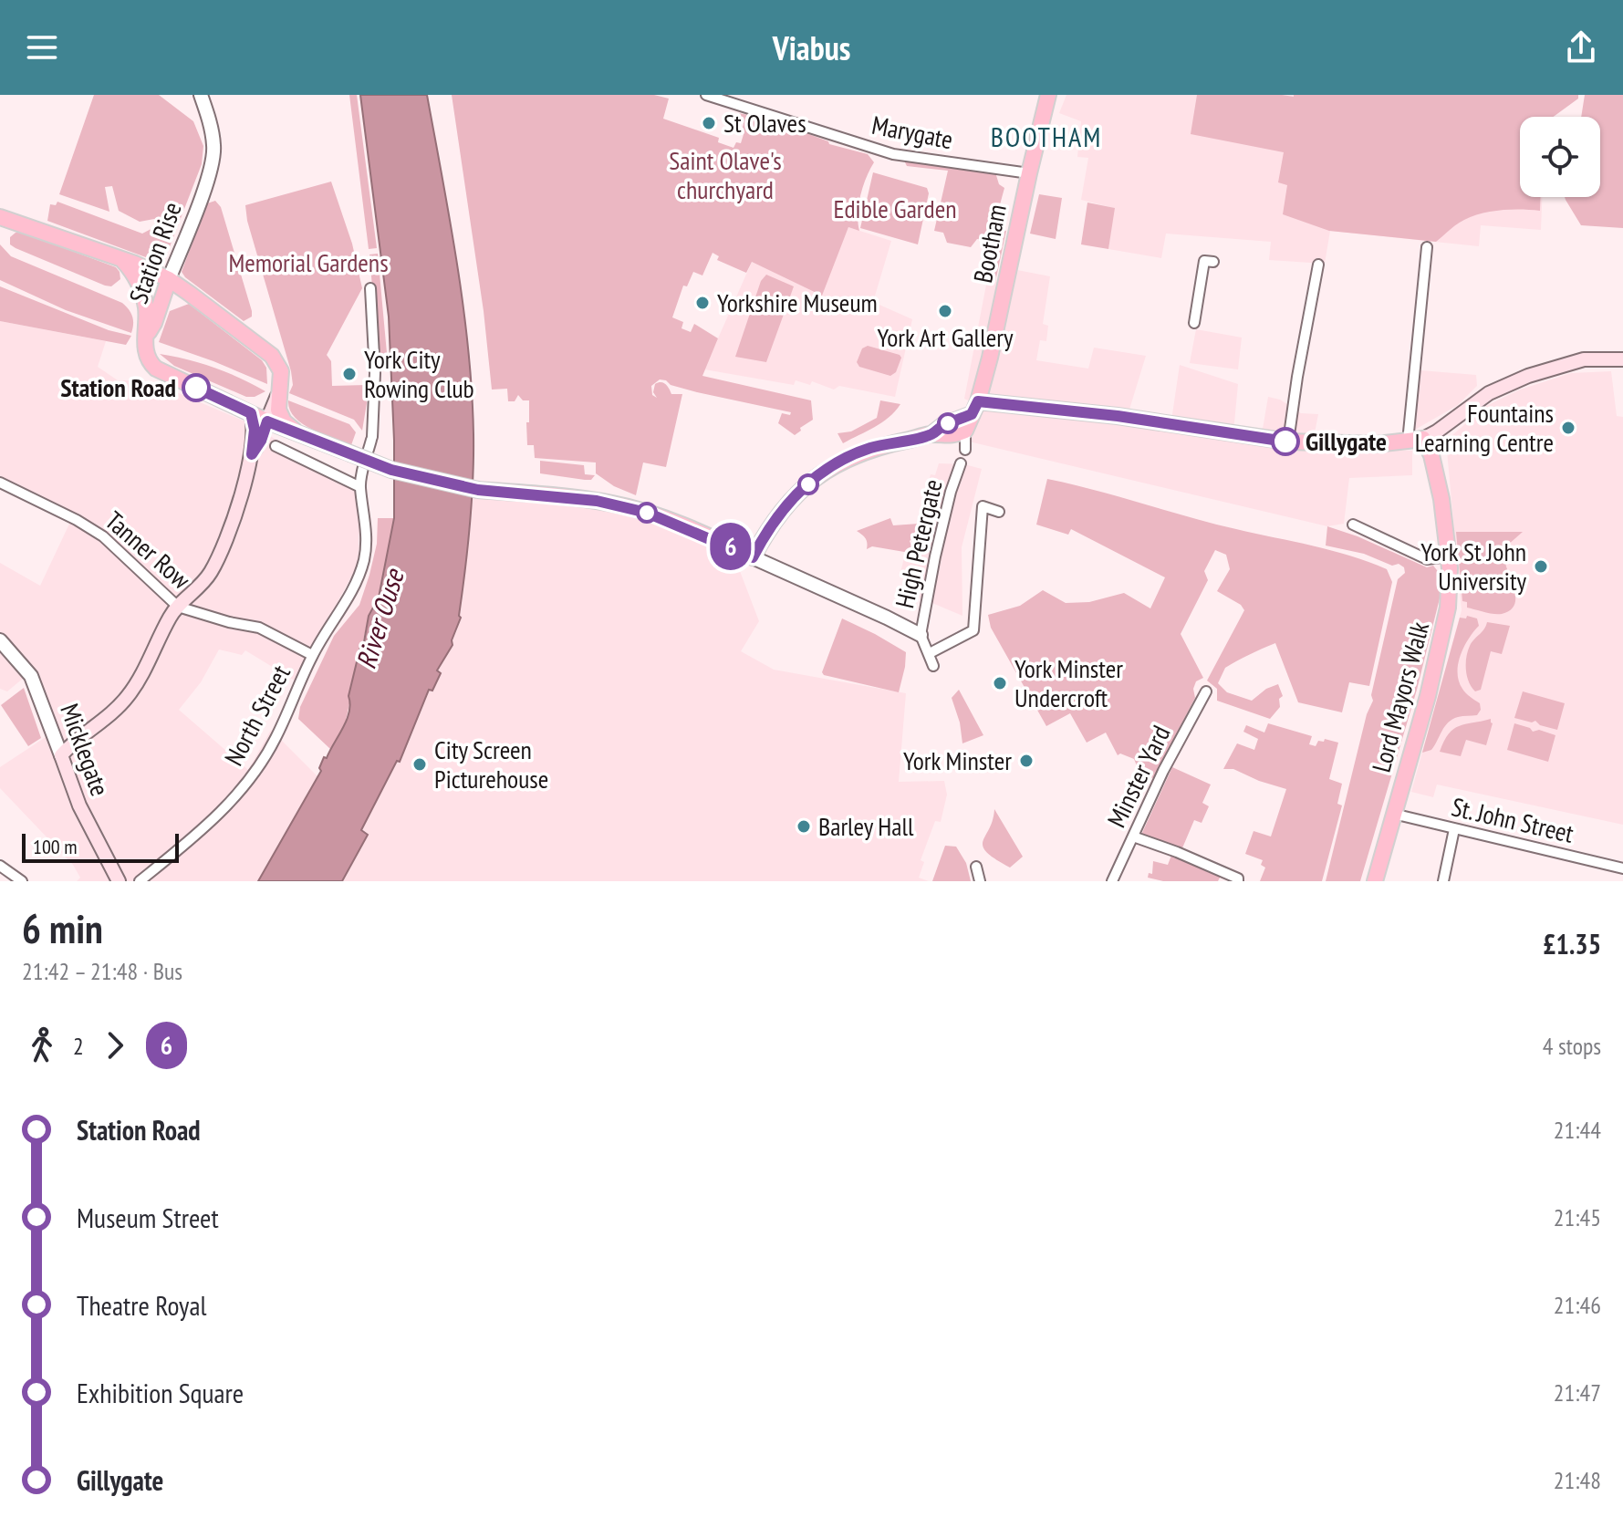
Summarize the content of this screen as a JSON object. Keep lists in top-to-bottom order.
{
  "streets": {
    "main road": [
      "Bootham",
      "Station Rise",
      "Lord Mayors Walk",
      "Micklegate"
    ],
    "street": [
      "Marygate",
      "High Petergate",
      "Tanner Row",
      "North Street",
      "Minster Yard",
      "St. John Street"
    ]
  },
  "crossings": [
    ["Marygate", "Bootham"],
    ["Bootham", "High Petergate"],
    ["Tanner Row", "North Street"],
    ["Lord Mayors Walk", "St. John Street"]
  ],
  "districts": ["BOOTHAM"],
  "water": ["River Ouse"],
  "parks": ["Saint Olave's churchyard", "Edible Garden", "Memorial Gardens"],
  "places": [
    "St Olaves",
    "Yorkshire Museum",
    "York Art Gallery",
    "York City Rowing Club",
    "Station Road",
    "Fountains Learning Centre",
    "Gillygate",
    "York St John University",
    "York Minster Undercroft",
    "York Minster",
    "City Screen Picturehouse",
    "Barley Hall"
  ],
  "lines": ["bus line 6"],
  "scale_bar": "100 m",
  "page": {
    "header": "Viabus",
    "on_map": "6",
    "scale": "100 m",
    "heading": ["6 min", "21:42 – 21:48 · Bus", "£1.35"],
    "legs": ["2", "6", "4 stops"],
    "list": [
      {
        "name": "Station Road",
        "value": "21:44"
      },
      {
        "name": "Museum Street",
        "value": "21:45"
      },
      {
        "name": "Theatre Royal",
        "value": "21:46"
      },
      {
        "name": "Exhibition Square",
        "value": "21:47"
      },
      {
        "name": "Gillygate",
        "value": "21:48"
      }
    ]
  }
}
